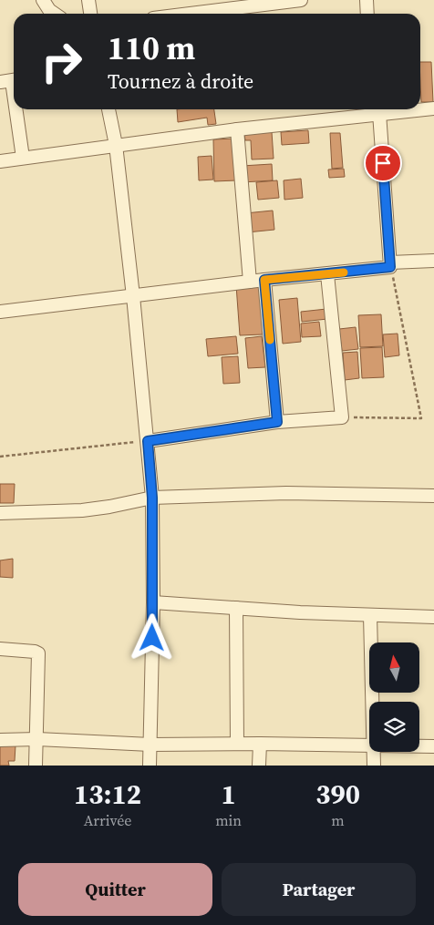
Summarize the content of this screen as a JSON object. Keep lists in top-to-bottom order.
{
  "north": "top",
  "page": {
    "turn": ["110 m", "Tournez à droite"],
    "eta": [
      "13:12",
      "Arrivée",
      "1",
      "min",
      "390",
      "m"
    ],
    "buttons": ["Quitter", "Partager"]
  }
}
